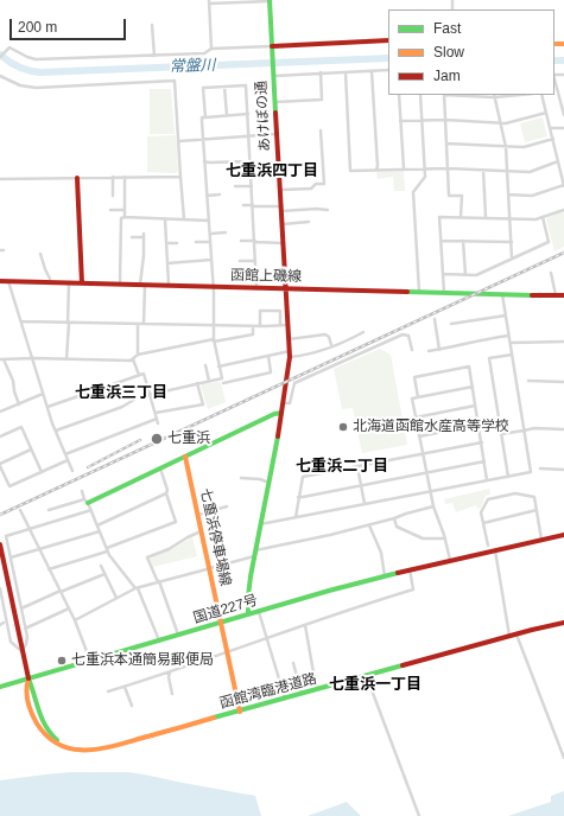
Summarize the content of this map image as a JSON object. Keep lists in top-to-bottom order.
{
  "streets": {
    "main road": [
      "あけぼの通",
      "函館上磯線",
      "七重浜停車場線",
      "国道227号",
      "函館湾臨港道路"
    ]
  },
  "crossings": [
    ["あけぼの通", "函館上磯線"],
    ["あけぼの通", "国道227号"],
    ["七重浜停車場線", "国道227号"],
    ["七重浜停車場線", "函館湾臨港道路"],
    ["国道227号", "函館湾臨港道路"]
  ],
  "districts": [
    "七重浜四丁目",
    "七重浜三丁目",
    "七重浜二丁目",
    "七重浜一丁目"
  ],
  "water": ["常盤川"],
  "places": ["北海道函館水産高等学校", "七重浜", "七重浜本通簡易郵便局"],
  "legend": ["Fast", "Slow", "Jam"],
  "scale_bar": "200 m"
}
